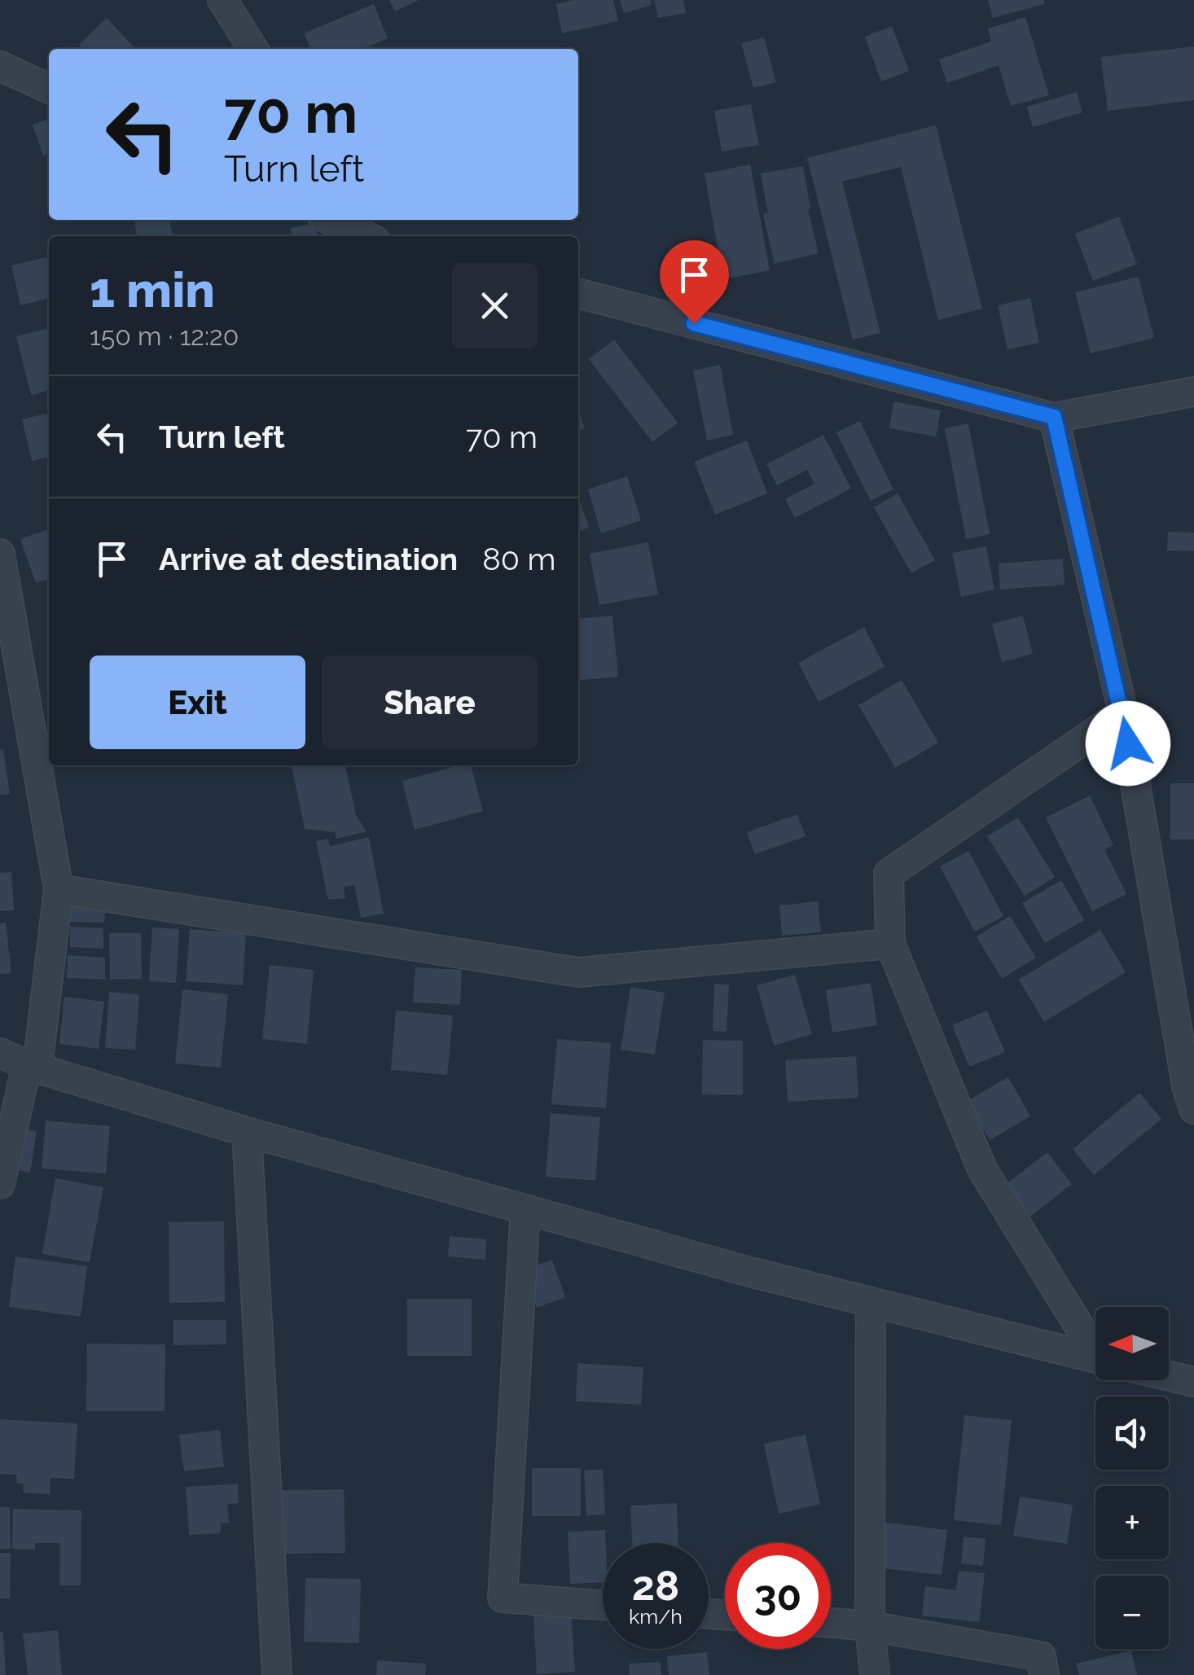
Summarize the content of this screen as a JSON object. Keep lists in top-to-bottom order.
{
  "north": "left",
  "page": {
    "turn": ["70 m", "Turn left"],
    "heading": ["1 min", "150 m · 12:20"],
    "list": [
      {
        "name": "Turn left",
        "value": "70 m"
      },
      {
        "name": "Arrive at destination",
        "value": "80 m"
      }
    ],
    "buttons": ["Exit", "Share"],
    "map_buttons": ["+", "−"],
    "speed": "28 km/h",
    "limit": "30"
  }
}
